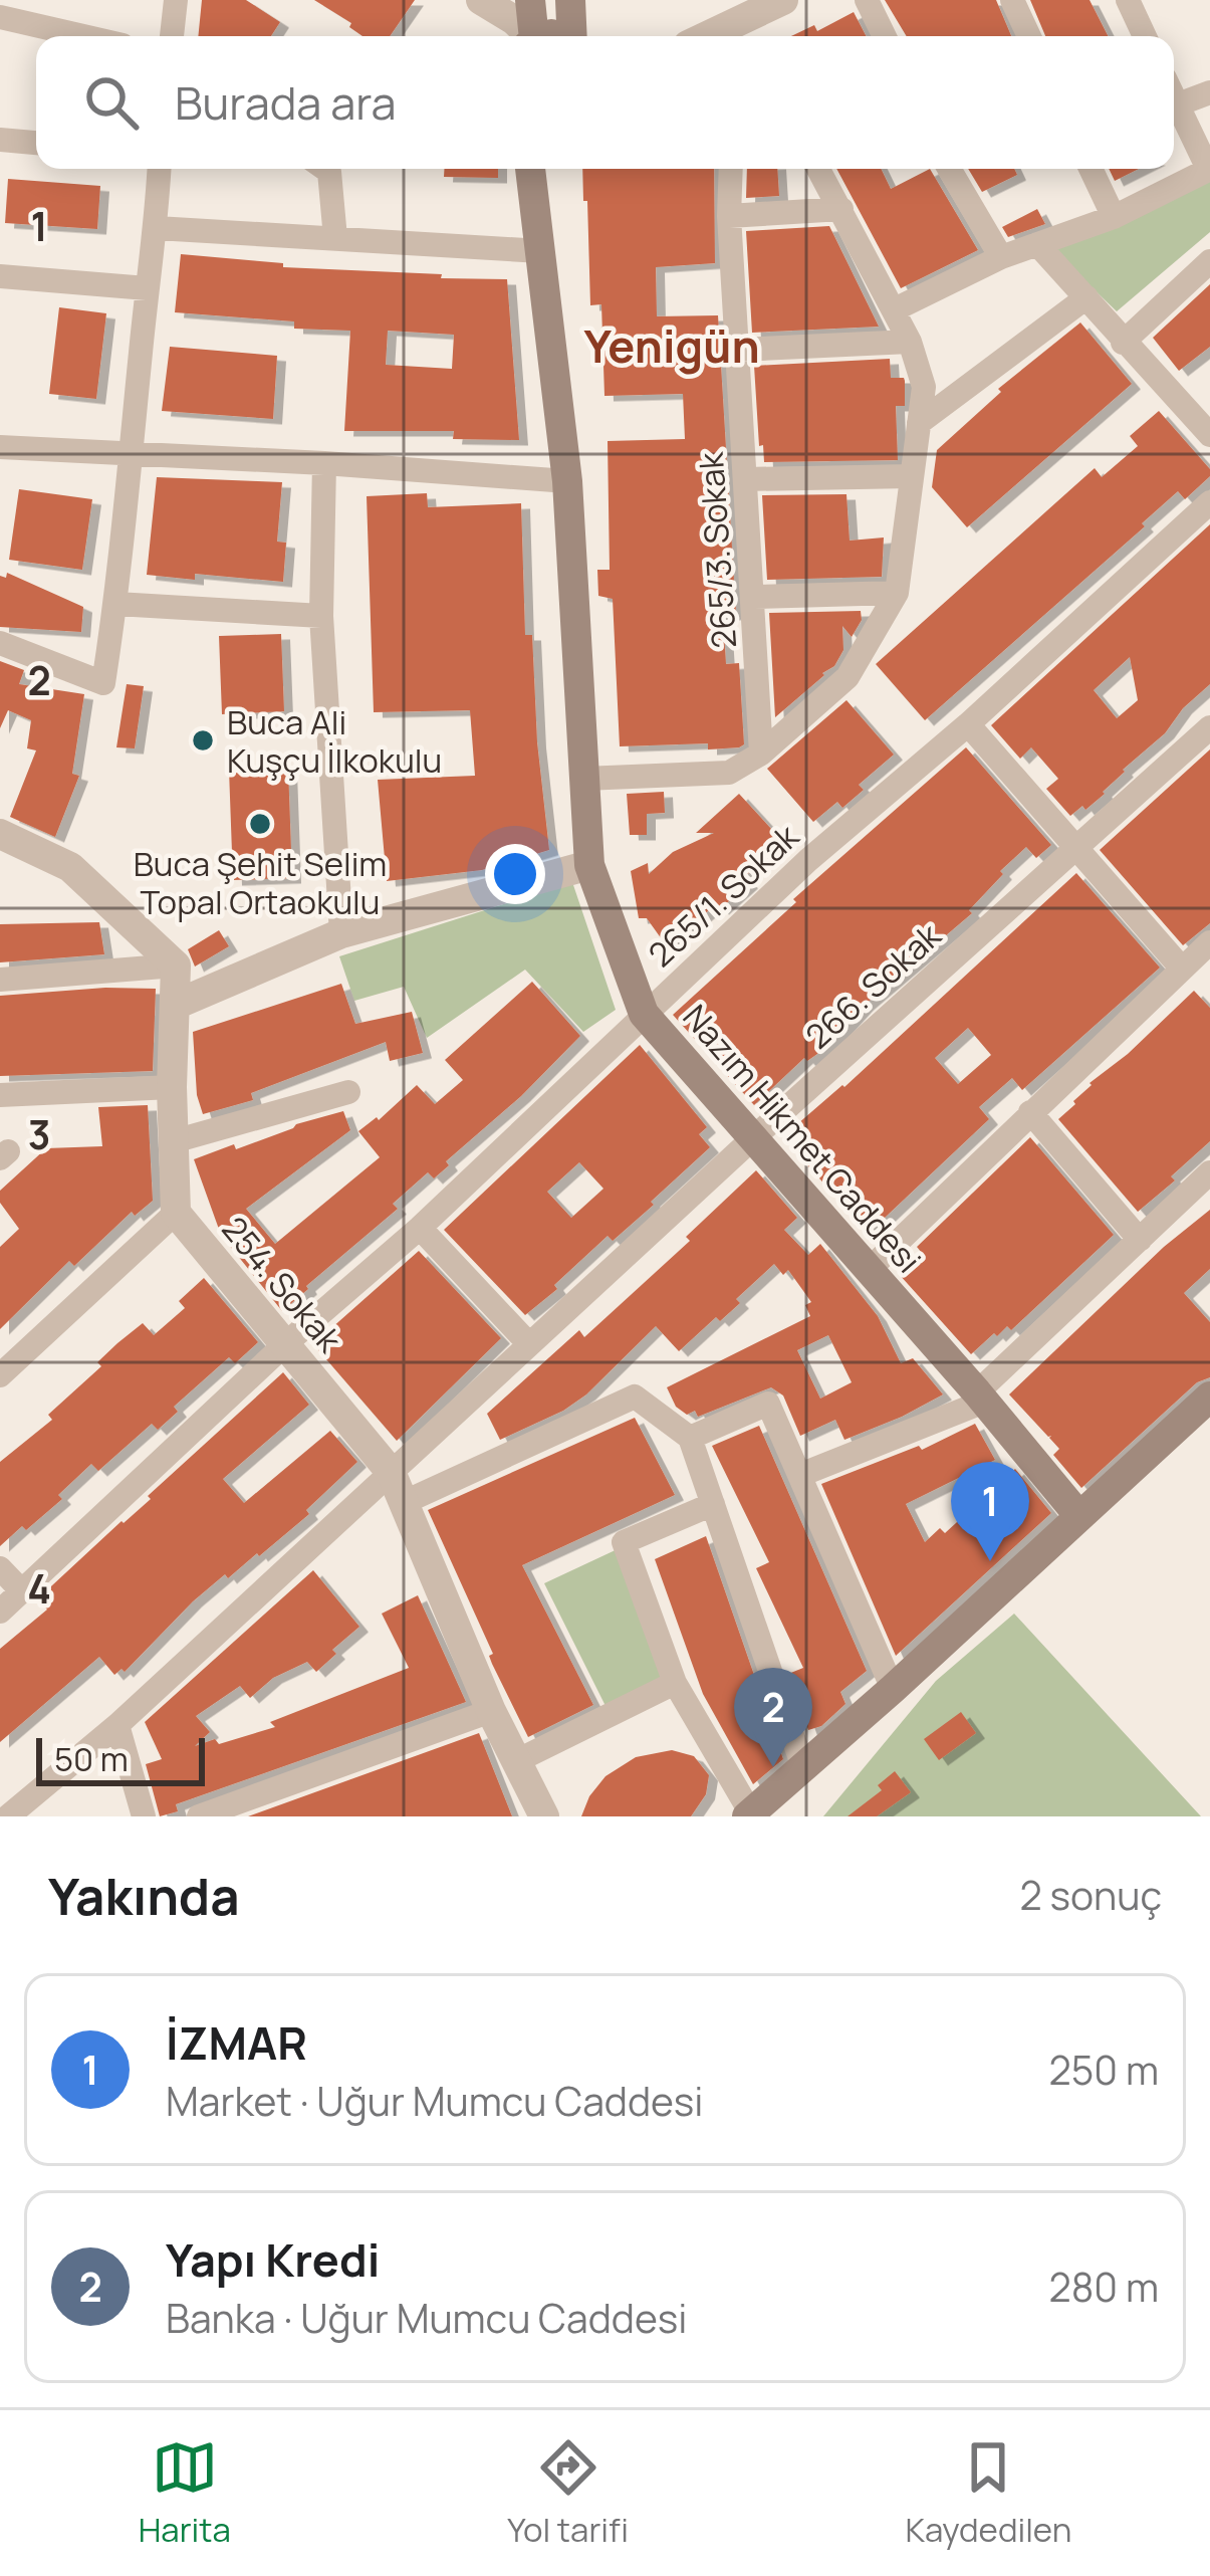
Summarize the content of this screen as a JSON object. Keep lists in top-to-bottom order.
{
  "streets": {
    "main road": ["Nazım Hikmet Caddesi"],
    "street": [
      "265/3. Sokak",
      "265/1. Sokak",
      "266. Sokak",
      "254. Sokak"
    ]
  },
  "crossings": [
    ["265/1. Sokak", "Nazım Hikmet Caddesi"],
    ["265/1. Sokak", "254. Sokak"],
    ["266. Sokak", "Nazım Hikmet Caddesi"],
    ["266. Sokak", "254. Sokak"]
  ],
  "districts": ["Yenigün"],
  "places": ["Buca Ali Kuşçu İlkokulu", "Buca Şehit Selim Topal Ortaokulu"],
  "scale_bar": "50 m",
  "page": {
    "search": "Burada ara",
    "pins": ["1", "2"],
    "scale": "50 m",
    "heading": ["Yakında", "2 sonuç"],
    "list": [
      {
        "mark": "1",
        "name": "İZMAR",
        "note": "Market · Uğur Mumcu Caddesi",
        "value": "250 m"
      },
      {
        "mark": "2",
        "name": "Yapı Kredi",
        "note": "Banka · Uğur Mumcu Caddesi",
        "value": "280 m"
      }
    ],
    "nav": ["Harita", "Yol tarifi", "Kaydedilen"]
  },
  "grid": {
    "rows": [
      "1",
      "2",
      "3",
      "4"
    ]
  }
}
